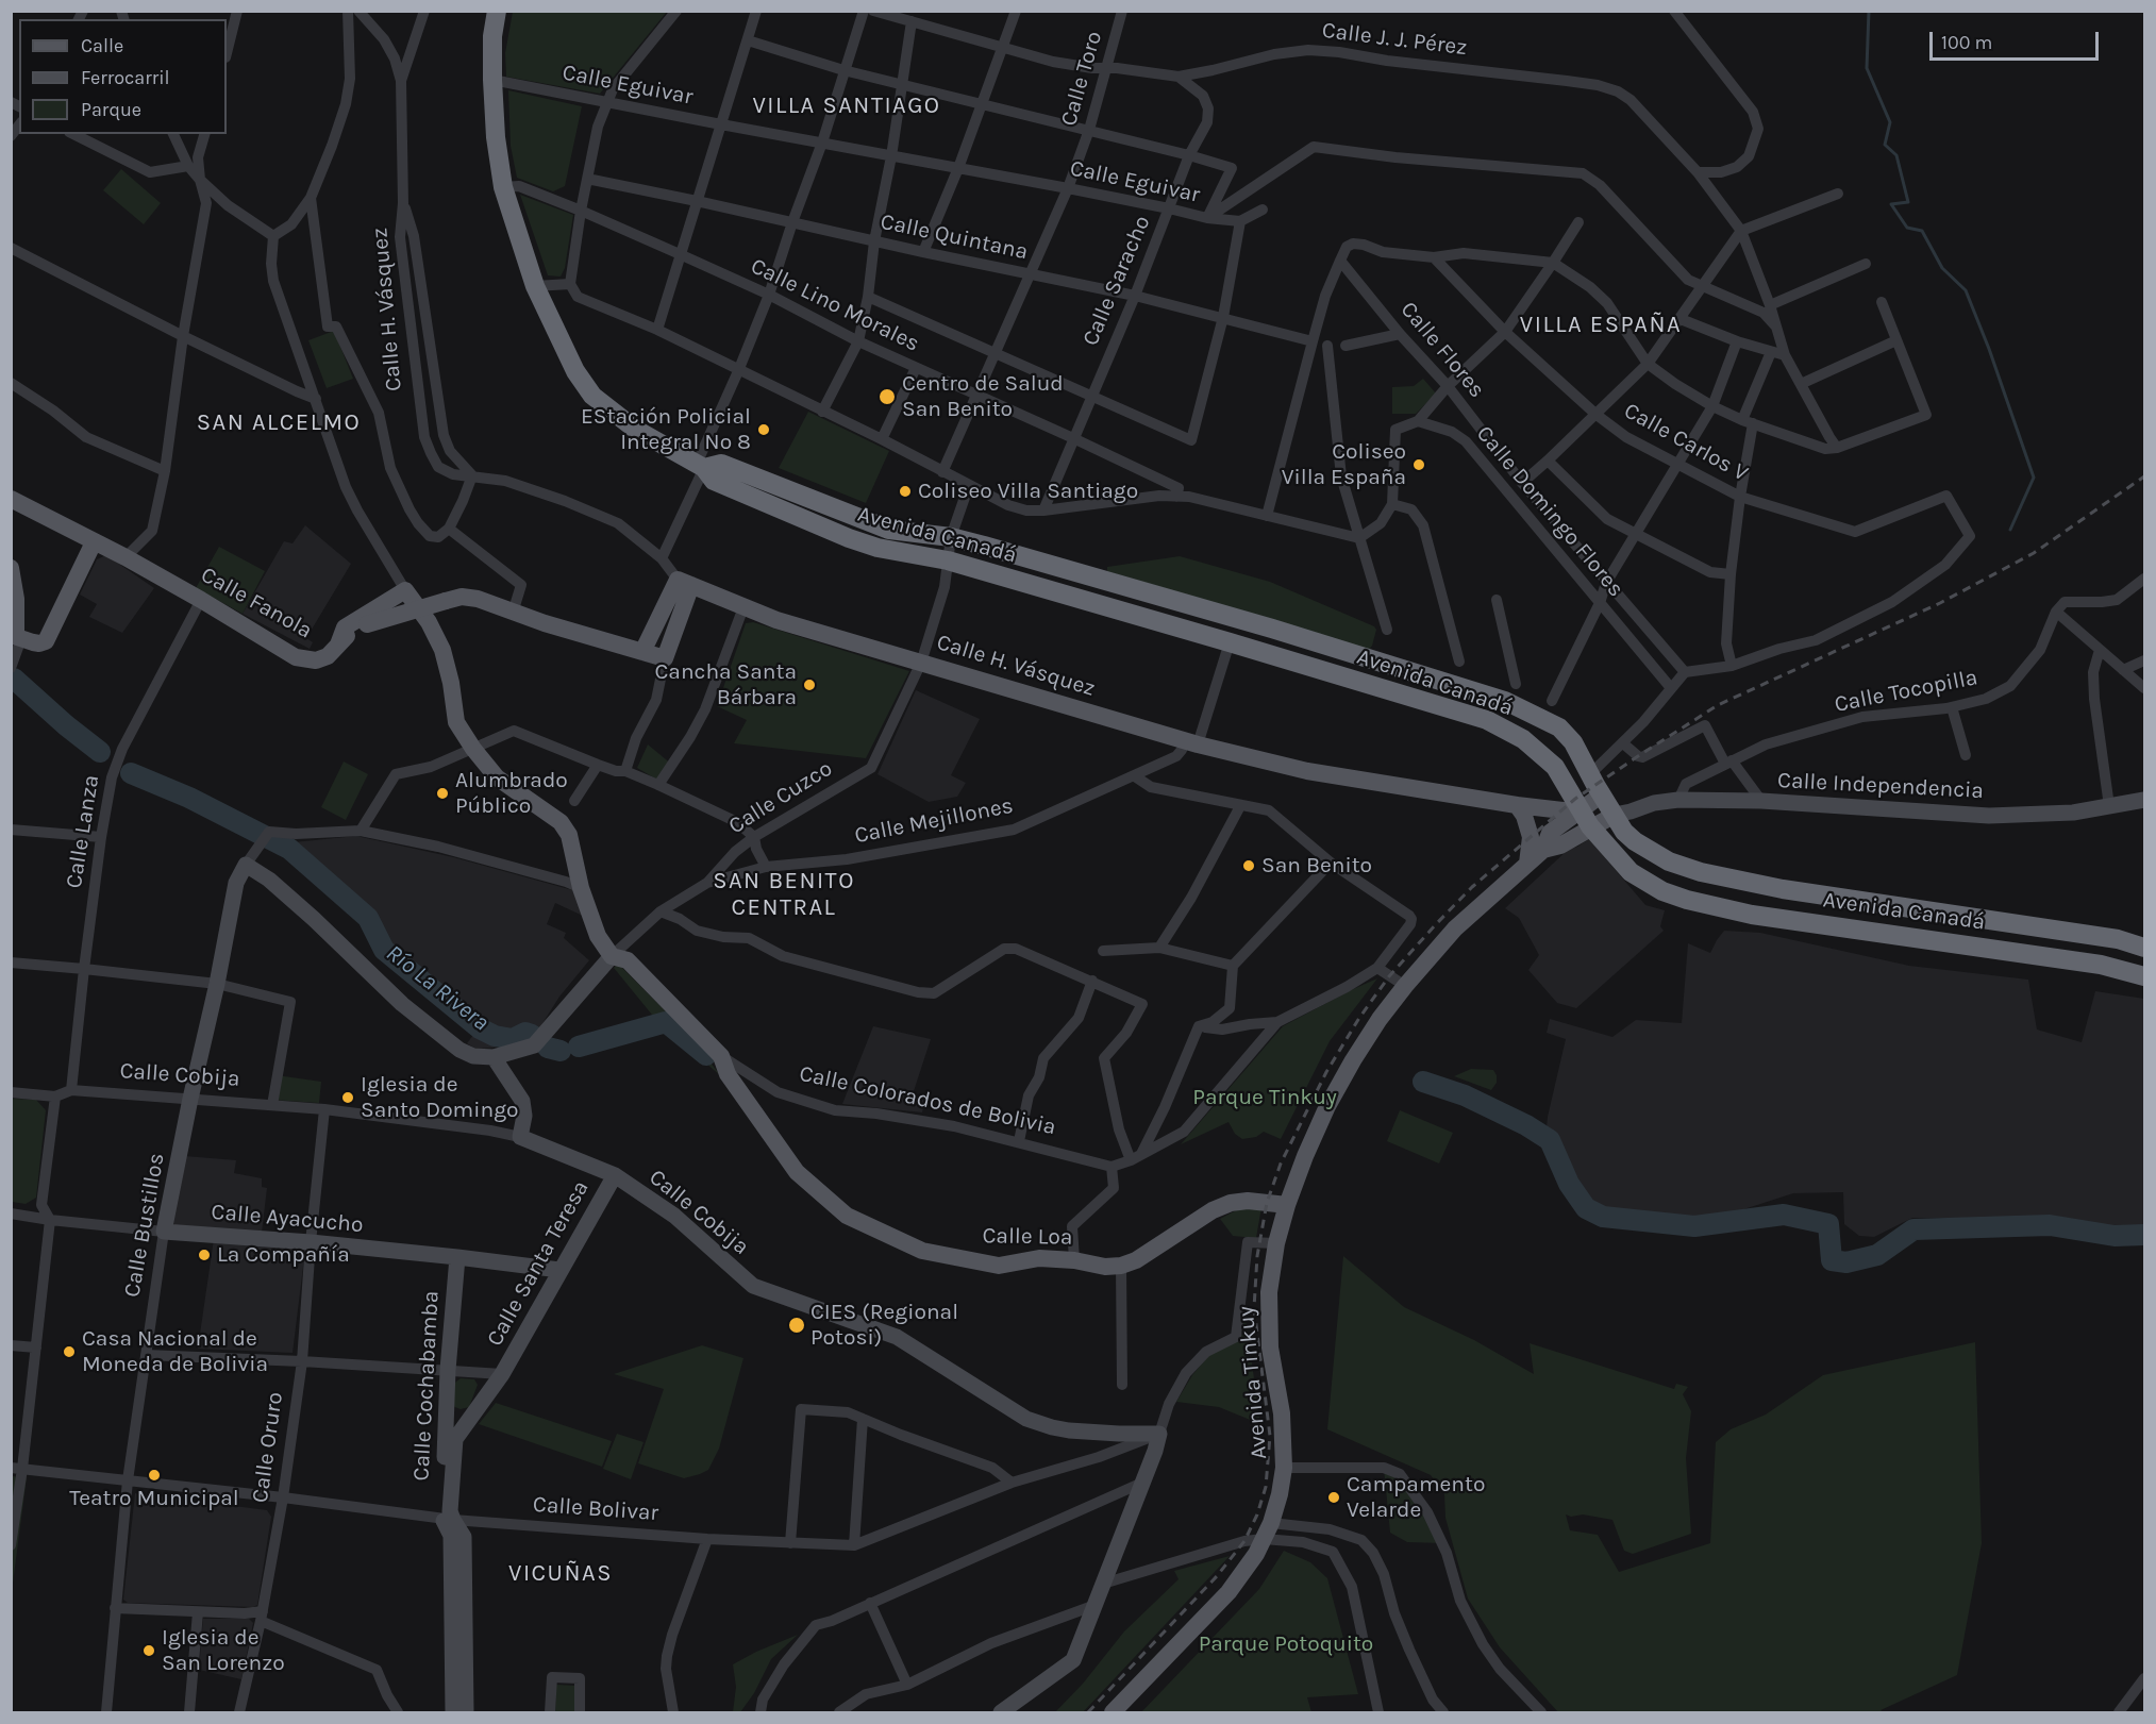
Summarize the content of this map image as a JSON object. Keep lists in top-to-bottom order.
{
  "streets": {
    "highway": ["Avenida Canadá"],
    "main road": [
      "Calle H. Vásquez",
      "Calle Fanola",
      "Calle Independencia",
      "Calle Cuzco",
      "Calle Cobija",
      "Calle Colorados de Bolivia",
      "Calle Ayacucho",
      "Calle Bustillos",
      "Calle Loa",
      "Calle Santa Teresa",
      "Avenida Tinkuy",
      "Calle Cochabamba"
    ],
    "street": [
      "Calle J. J. Pérez",
      "Calle Toro",
      "Calle Eguivar",
      "Calle Quintana",
      "Calle Saracho",
      "Calle Lino Morales",
      "Calle Flores",
      "Calle Carlos V",
      "Calle Domingo Flores",
      "Calle Tocopilla",
      "Calle Mejillones",
      "Calle Lanza",
      "Calle Oruro",
      "Calle Bolivar"
    ]
  },
  "crossings": [
    ["Calle J. J. Pérez", "Calle Toro"],
    ["Calle J. J. Pérez", "Calle Eguivar"],
    ["Calle J. J. Pérez", "Calle Saracho"],
    ["Calle Toro", "Calle Eguivar"],
    ["Calle Toro", "Calle Quintana"],
    ["Calle Toro", "Calle Lino Morales"],
    ["Calle Eguivar", "Calle Saracho"],
    ["Calle Eguivar", "Avenida Canadá"],
    ["Calle Quintana", "Calle Saracho"],
    ["Calle Saracho", "Calle Lino Morales"],
    ["Calle Lino Morales", "Avenida Canadá"],
    ["Calle H. Vásquez", "Avenida Canadá"],
    ["Calle H. Vásquez", "Calle Cuzco"],
    ["Calle H. Vásquez", "Calle Mejillones"],
    ["Calle H. Vásquez", "Avenida Tinkuy"],
    ["Avenida Canadá", "Calle Independencia"],
    ["Avenida Canadá", "Calle Cuzco"],
    ["Avenida Canadá", "Calle Mejillones"],
    ["Avenida Canadá", "Avenida Tinkuy"],
    ["Calle Fanola", "Calle Lanza"],
    ["Calle Tocopilla", "Calle Independencia"],
    ["Calle Independencia", "Avenida Tinkuy"],
    ["Calle Cuzco", "Calle Mejillones"],
    ["Calle Cuzco", "Calle Colorados de Bolivia"],
    ["Calle Lanza", "Calle Cobija"],
    ["Calle Cobija", "Calle Bustillos"],
    ["Calle Cobija", "Calle Santa Teresa"],
    ["Calle Cobija", "Calle Oruro"],
    ["Calle Cobija", "Calle Bolivar"],
    ["Calle Colorados de Bolivia", "Calle Loa"],
    ["Calle Ayacucho", "Calle Bustillos"],
    ["Calle Ayacucho", "Calle Santa Teresa"],
    ["Calle Ayacucho", "Calle Cochabamba"],
    ["Calle Ayacucho", "Calle Oruro"],
    ["Calle Bustillos", "Calle Bolivar"],
    ["Calle Loa", "Avenida Tinkuy"],
    ["Calle Santa Teresa", "Calle Cochabamba"],
    ["Calle Cochabamba", "Calle Bolivar"],
    ["Calle Oruro", "Calle Bolivar"]
  ],
  "districts": [
    "VILLA SANTIAGO",
    "VILLA ESPAÑA",
    "SAN ALCELMO",
    "SAN BENITO CENTRAL",
    "VICUÑAS"
  ],
  "water": ["Río La Rivera"],
  "parks": ["Parque Tinkuy", "Parque Potoquito"],
  "places": [
    "Centro de Salud San Benito",
    "EStación Policial Integral No 8",
    "Coliseo Villa España",
    "Coliseo Villa Santiago",
    "Cancha Santa Bárbara",
    "Alumbrado Público",
    "San Benito",
    "Iglesia de Santo Domingo",
    "La Compañía",
    "CIES (Regional Potosi)",
    "Casa Nacional de Moneda de Bolivia",
    "Teatro Municipal",
    "Campamento Velarde",
    "Iglesia de San Lorenzo"
  ],
  "legend": ["Calle", "Ferrocarril", "Parque"],
  "scale_bar": "100 m"
}
